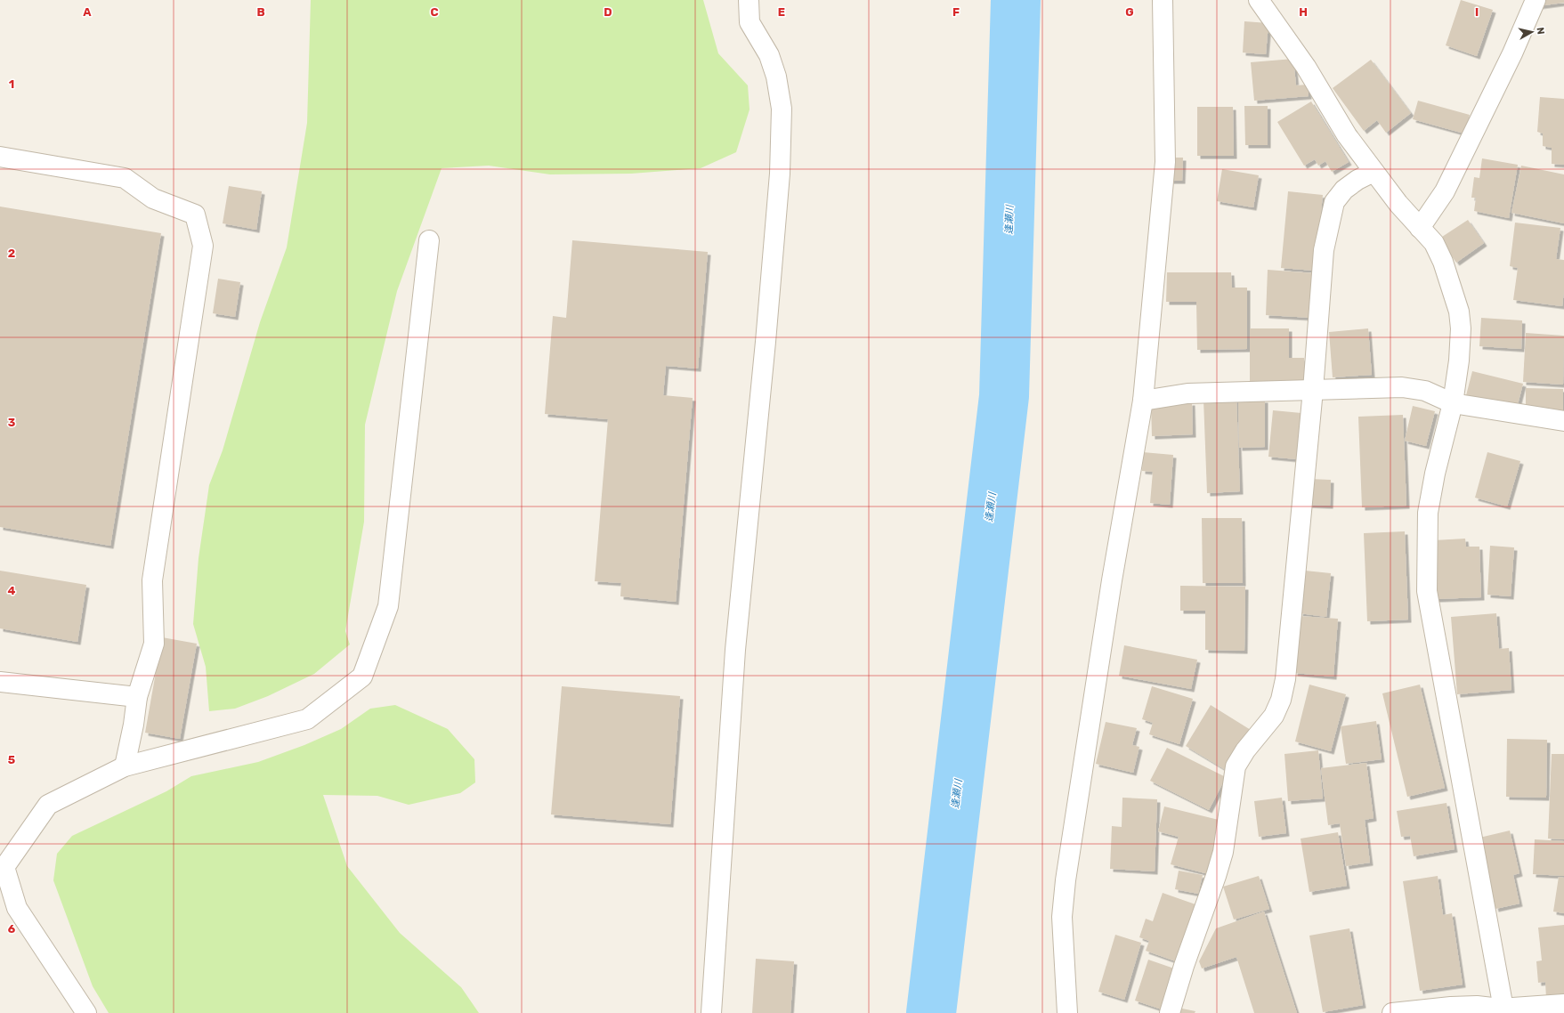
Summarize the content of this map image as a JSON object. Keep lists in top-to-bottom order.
{
  "water": ["逢瀬川"],
  "north": "right",
  "grid": {
    "columns": [
      "A",
      "B",
      "C",
      "D",
      "E",
      "F",
      "G",
      "H",
      "I"
    ],
    "rows": [
      "1",
      "2",
      "3",
      "4",
      "5",
      "6"
    ]
  }
}
